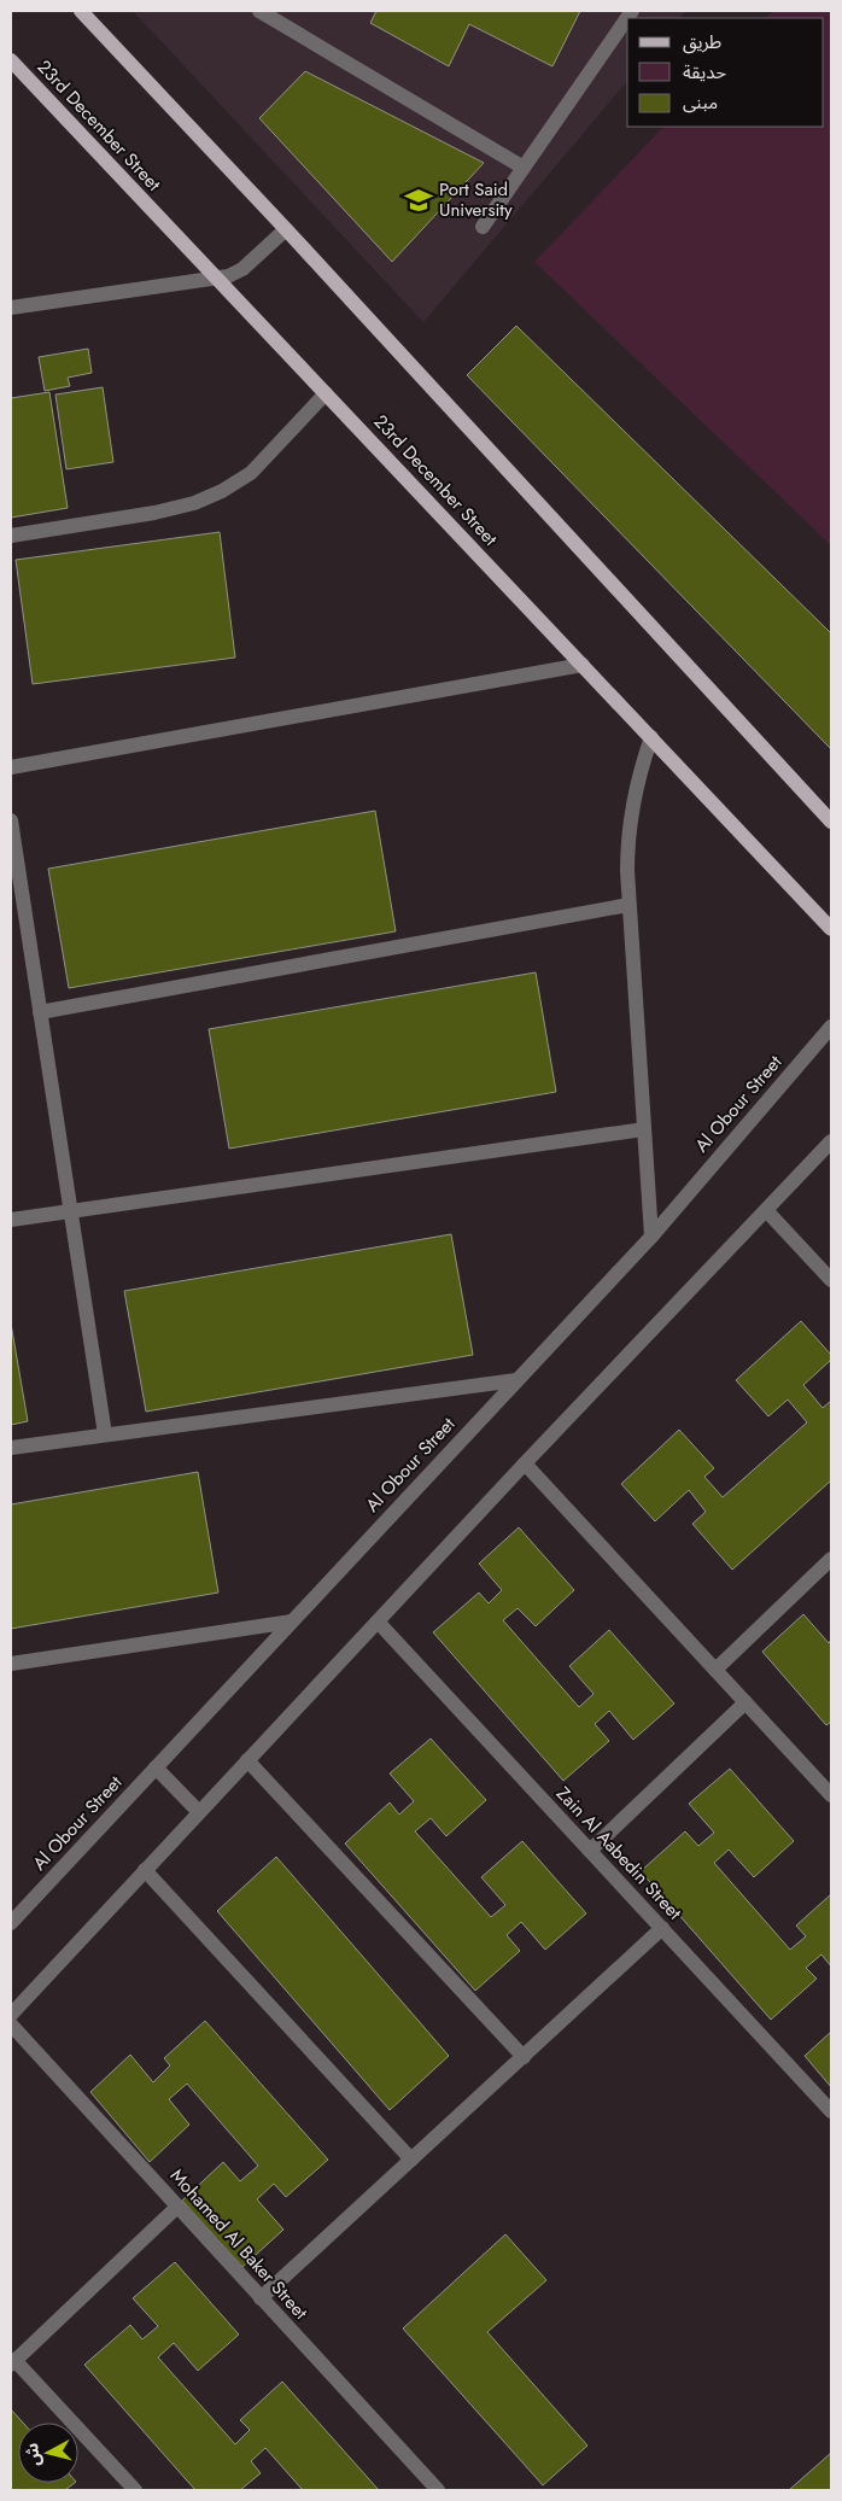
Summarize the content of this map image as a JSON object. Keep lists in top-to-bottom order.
{
  "streets": {
    "main road": ["23rd December Street"],
    "street": ["Al Obour Street", "Zain Al Aabedin Street", "Mohamed Al Baker Street"]
  },
  "places": {
    "school or university": ["Port Said University"]
  },
  "legend": ["طريق", "حديقة", "مبنى"],
  "north": "left"
}
